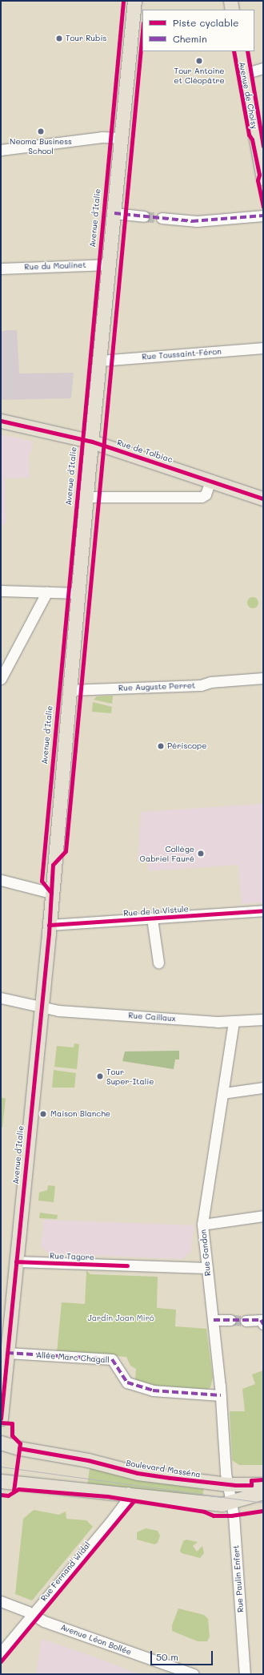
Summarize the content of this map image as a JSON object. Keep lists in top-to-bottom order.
{
  "streets": {
    "main road": [
      "Avenue de Choisy",
      "Avenue d'Italie",
      "Rue de Tolbiac",
      "Boulevard Masséna"
    ],
    "street": [
      "Rue du Moulinet",
      "Rue Toussaint-Féron",
      "Rue Auguste Perret",
      "Rue de la Vistule",
      "Rue Caillaux",
      "Rue Gandon",
      "Rue Tagore",
      "Allée Marc Chagall",
      "Rue Fernand Widal",
      "Rue Paulin Enfert",
      "Avenue Léon Bollée"
    ]
  },
  "crossings": [
    ["Avenue d'Italie", "Rue du Moulinet"],
    ["Avenue d'Italie", "Rue Toussaint-Féron"],
    ["Avenue d'Italie", "Rue de Tolbiac"],
    ["Avenue d'Italie", "Rue Auguste Perret"],
    ["Avenue d'Italie", "Rue de la Vistule"],
    ["Avenue d'Italie", "Rue Caillaux"],
    ["Avenue d'Italie", "Rue Tagore"],
    ["Avenue d'Italie", "Allée Marc Chagall"],
    ["Rue Caillaux", "Rue Gandon"],
    ["Rue Gandon", "Rue Tagore"],
    ["Rue Gandon", "Allée Marc Chagall"],
    ["Rue Gandon", "Boulevard Masséna"],
    ["Rue Gandon", "Rue Paulin Enfert"],
    ["Boulevard Masséna", "Rue Paulin Enfert"],
    ["Rue Fernand Widal", "Avenue Léon Bollée"]
  ],
  "parks": ["Jardin Joan Miró"],
  "places": [
    "Tour Rubis",
    "Tour Antoine et Cléopâtre",
    "Neoma Business School",
    "Périscope",
    "Collège Gabriel Fauré",
    "Tour Super-Italie",
    "Maison Blanche"
  ],
  "legend": ["Piste cyclable", "Chemin"],
  "scale_bar": "50 m"
}
